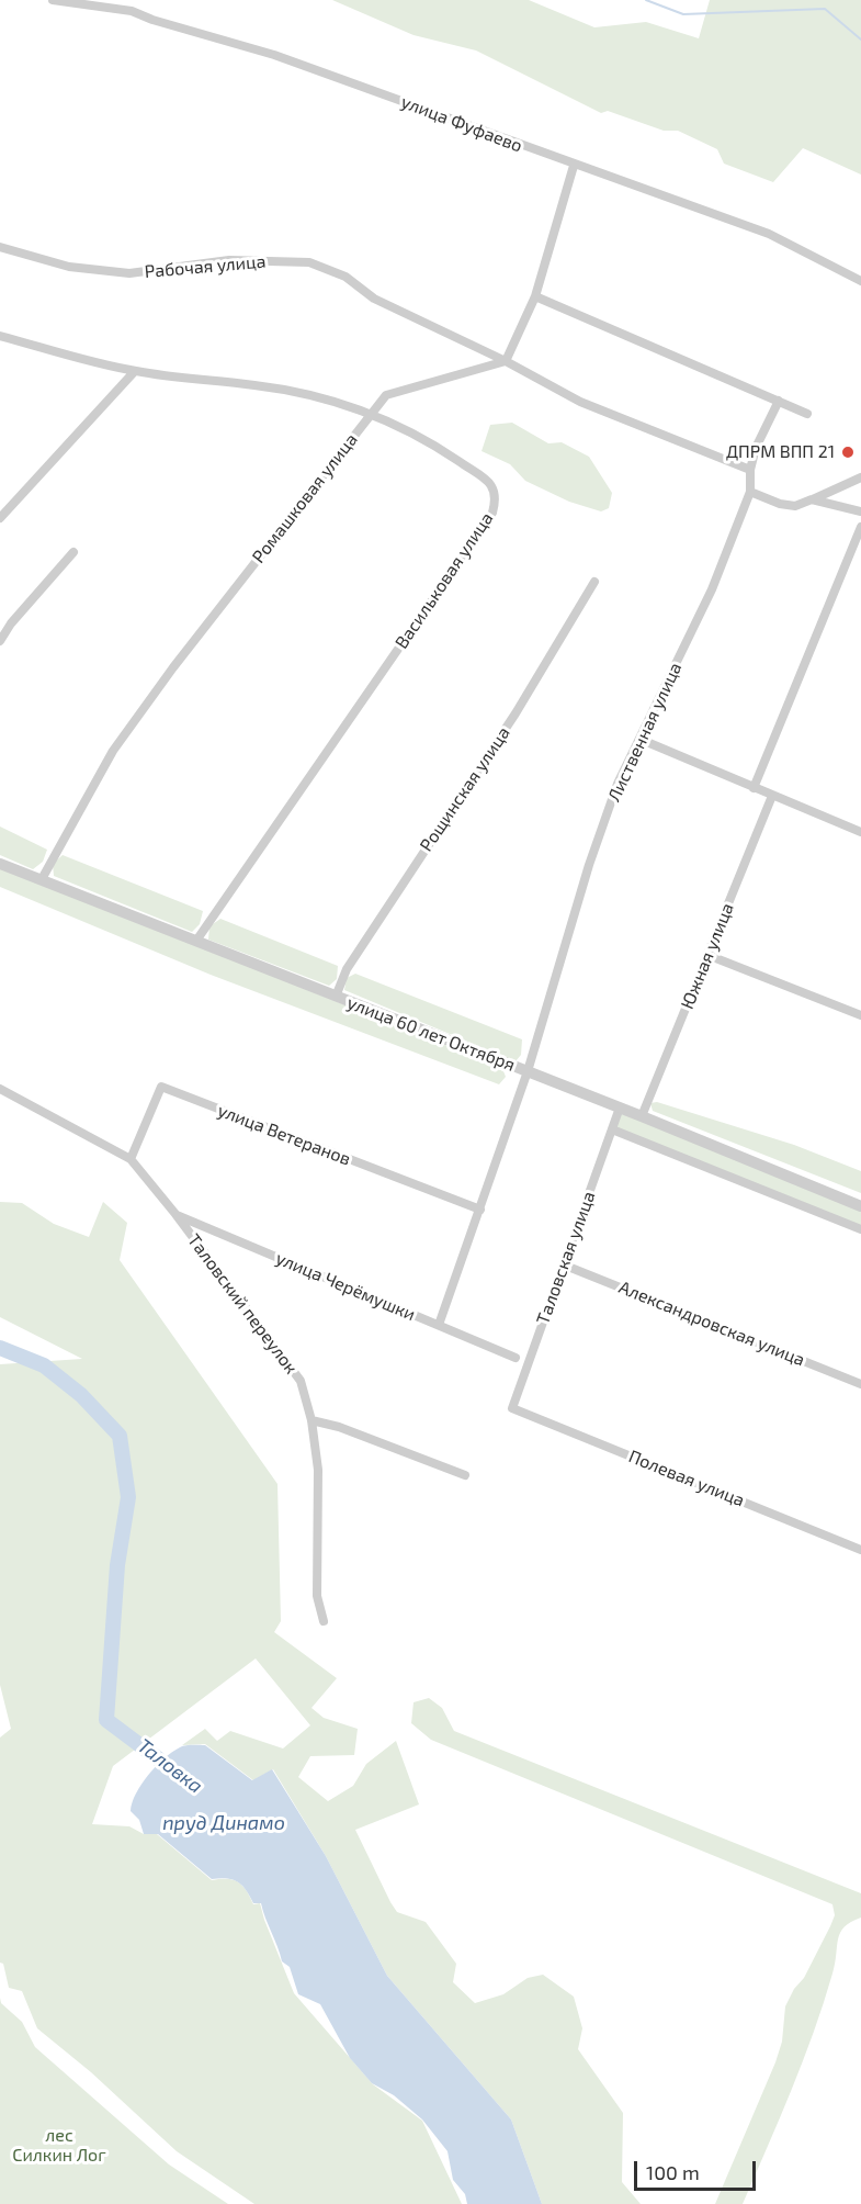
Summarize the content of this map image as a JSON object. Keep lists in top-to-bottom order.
{
  "streets": {
    "street": [
      "улица Фуфаево",
      "Рабочая улица",
      "Ромашковая улица",
      "Васильковая улица",
      "Лиственная улица",
      "Рощинская улица",
      "Южная улица",
      "улица 60 лет Октября",
      "улица Ветеранов",
      "Таловская улица",
      "улица Черёмушки",
      "Таловский переулок",
      "Александровская улица",
      "Полевая улица"
    ]
  },
  "crossings": [
    ["Рабочая улица", "Ромашковая улица"],
    ["Рабочая улица", "Лиственная улица"],
    ["Ромашковая улица", "Васильковая улица"],
    ["Ромашковая улица", "улица 60 лет Октября"],
    ["Васильковая улица", "улица 60 лет Октября"],
    ["Лиственная улица", "улица 60 лет Октября"],
    ["Лиственная улица", "улица Ветеранов"],
    ["Лиственная улица", "улица Черёмушки"],
    ["Рощинская улица", "улица 60 лет Октября"],
    ["Южная улица", "улица 60 лет Октября"],
    ["улица 60 лет Октября", "Таловская улица"],
    ["улица Ветеранов", "Таловский переулок"],
    ["Таловская улица", "Александровская улица"],
    ["Таловская улица", "Полевая улица"],
    ["улица Черёмушки", "Таловский переулок"]
  ],
  "water": ["Таловка", "пруд Динамо"],
  "parks": ["лес Силкин Лог"],
  "places": ["ДПРМ ВПП 21"],
  "scale_bar": "100 m"
}
